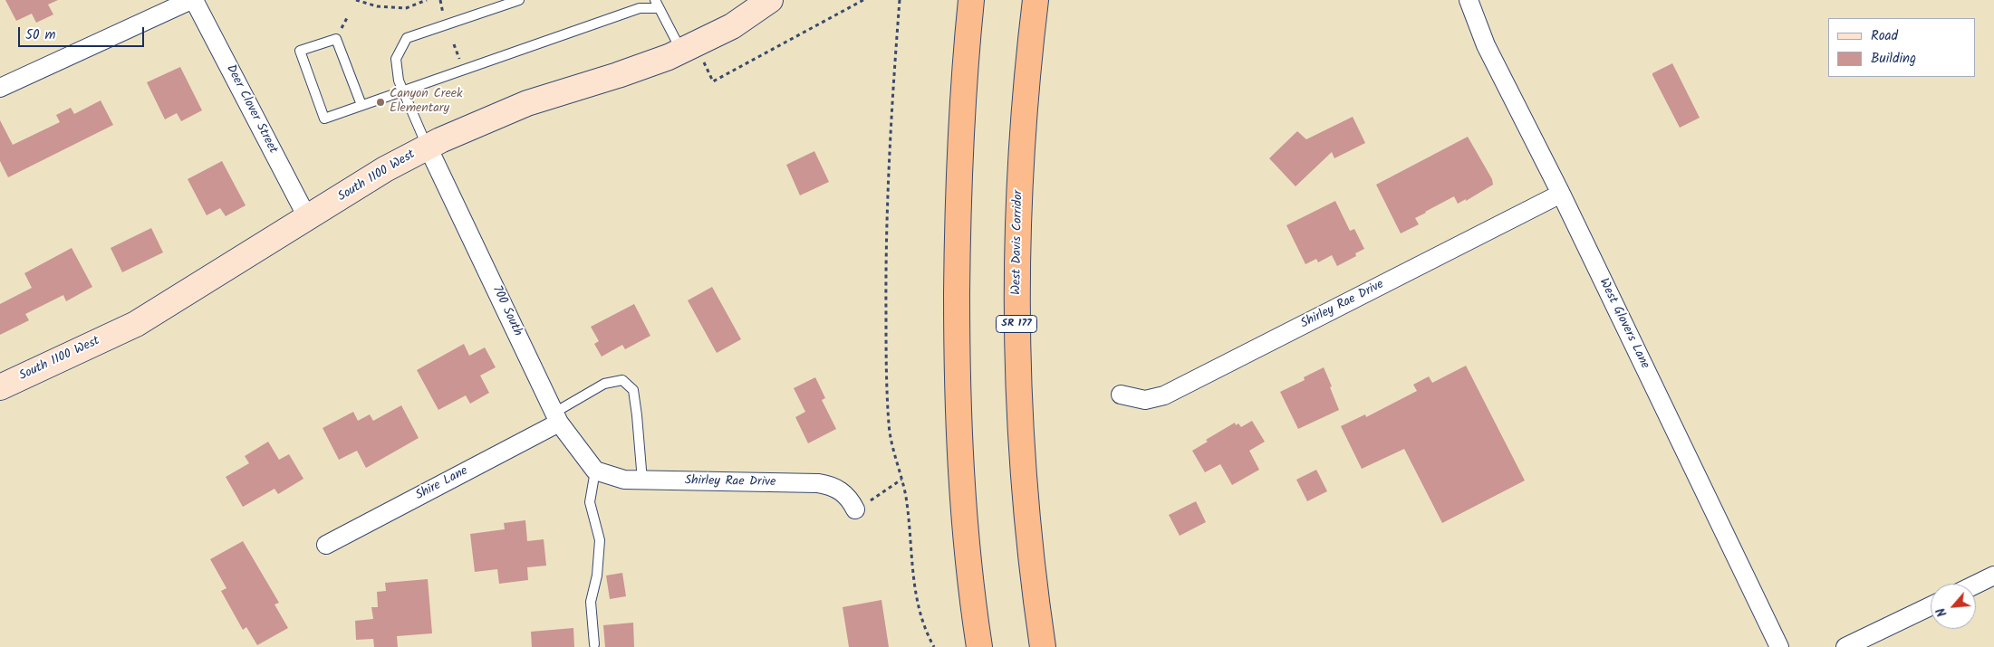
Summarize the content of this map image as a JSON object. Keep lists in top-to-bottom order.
{
  "streets": {
    "highway": ["West Davis Corridor", "SR 177"],
    "street": [
      "Deer Clover Street",
      "South 1100 West",
      "Shirley Rae Drive",
      "700 South",
      "West Glovers Lane",
      "Shire Lane"
    ]
  },
  "crossings": [
    ["Deer Clover Street", "South 1100 West"],
    ["South 1100 West", "700 South"],
    ["Shirley Rae Drive", "700 South"],
    ["Shirley Rae Drive", "West Glovers Lane"],
    ["700 South", "Shire Lane"]
  ],
  "places": ["Canyon Creek Elementary"],
  "legend": ["Road", "Building"],
  "scale_bar": "50 m",
  "north": "bottom left"
}
